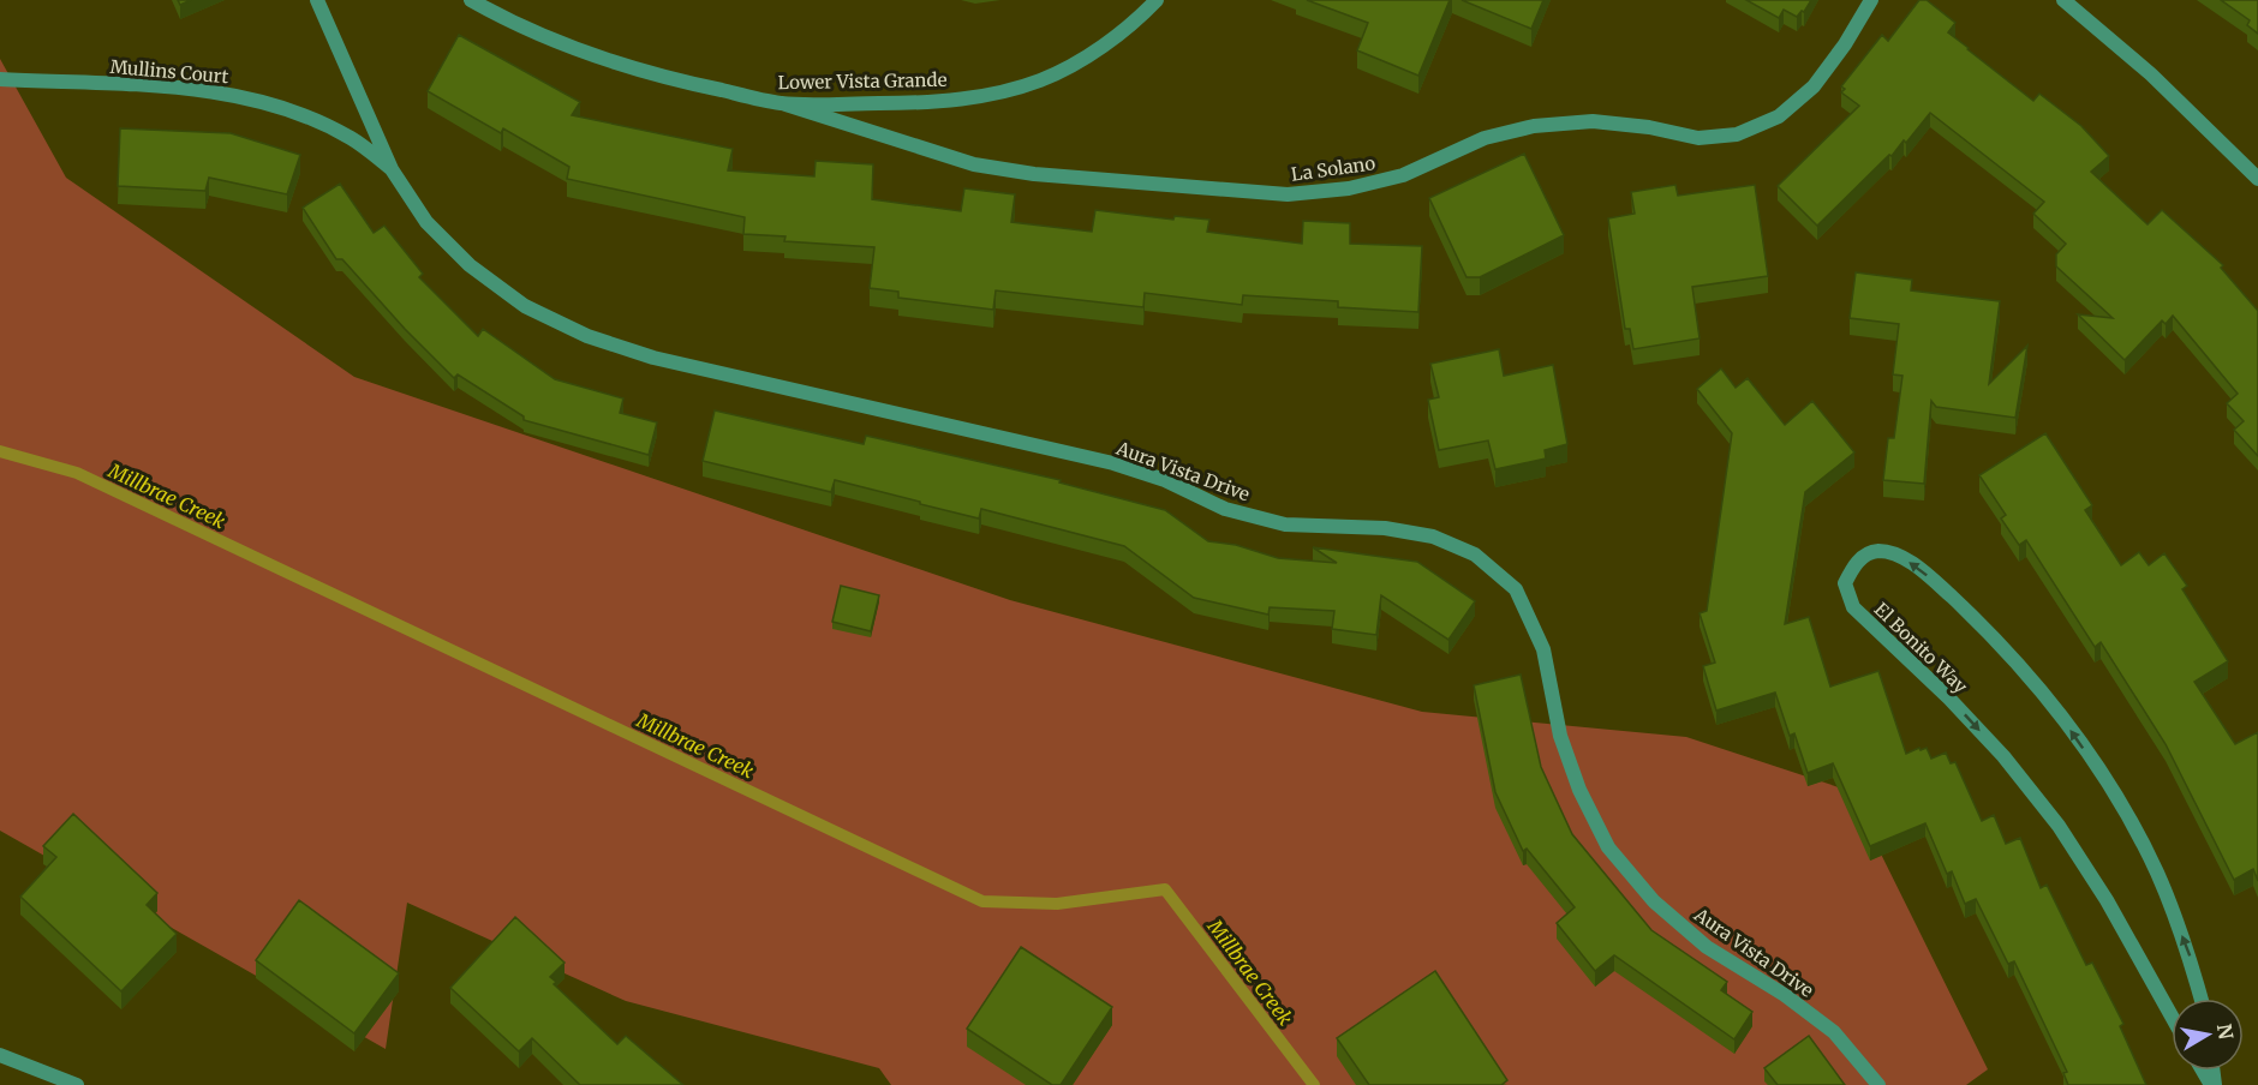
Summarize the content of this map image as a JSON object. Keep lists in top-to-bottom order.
{
  "streets": {
    "street": [
      "Mullins Court",
      "Lower Vista Grande",
      "La Solano",
      "Aura Vista Drive",
      "El Bonito Way"
    ]
  },
  "crossings": [
    ["Mullins Court", "Aura Vista Drive"],
    ["Lower Vista Grande", "La Solano"]
  ],
  "water": ["Millbrae Creek"],
  "north": "right"
}
